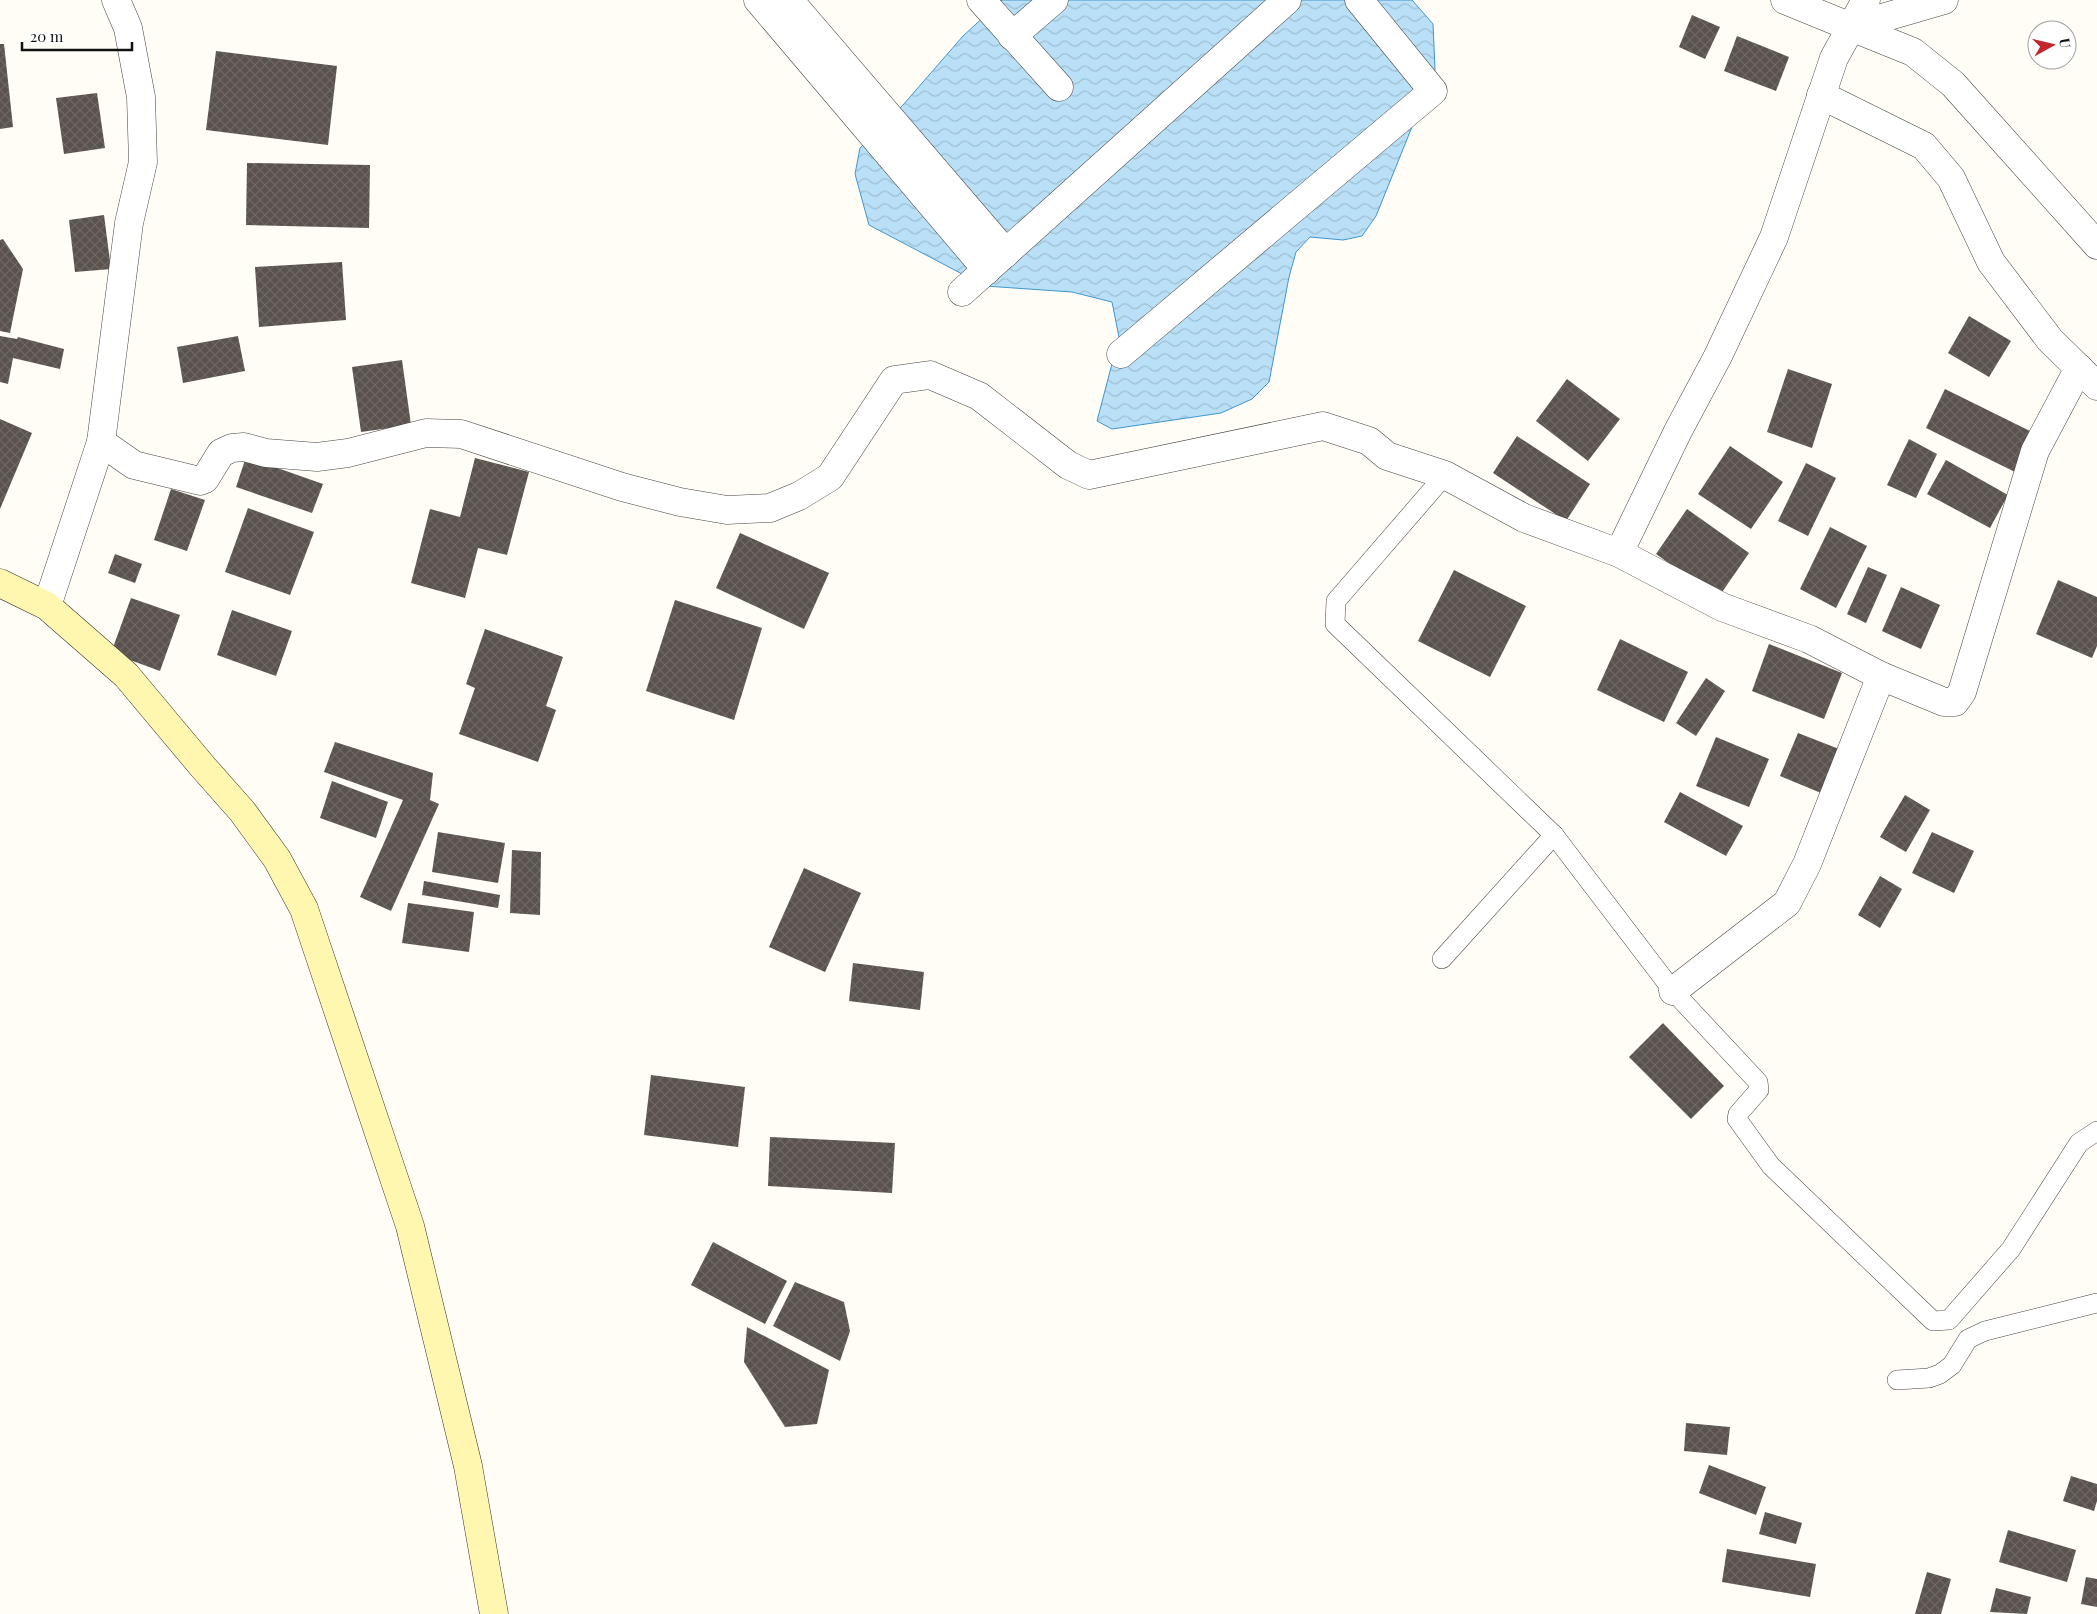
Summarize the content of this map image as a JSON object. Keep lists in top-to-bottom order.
{
  "scale_bar": "20 m",
  "north": "right"
}
